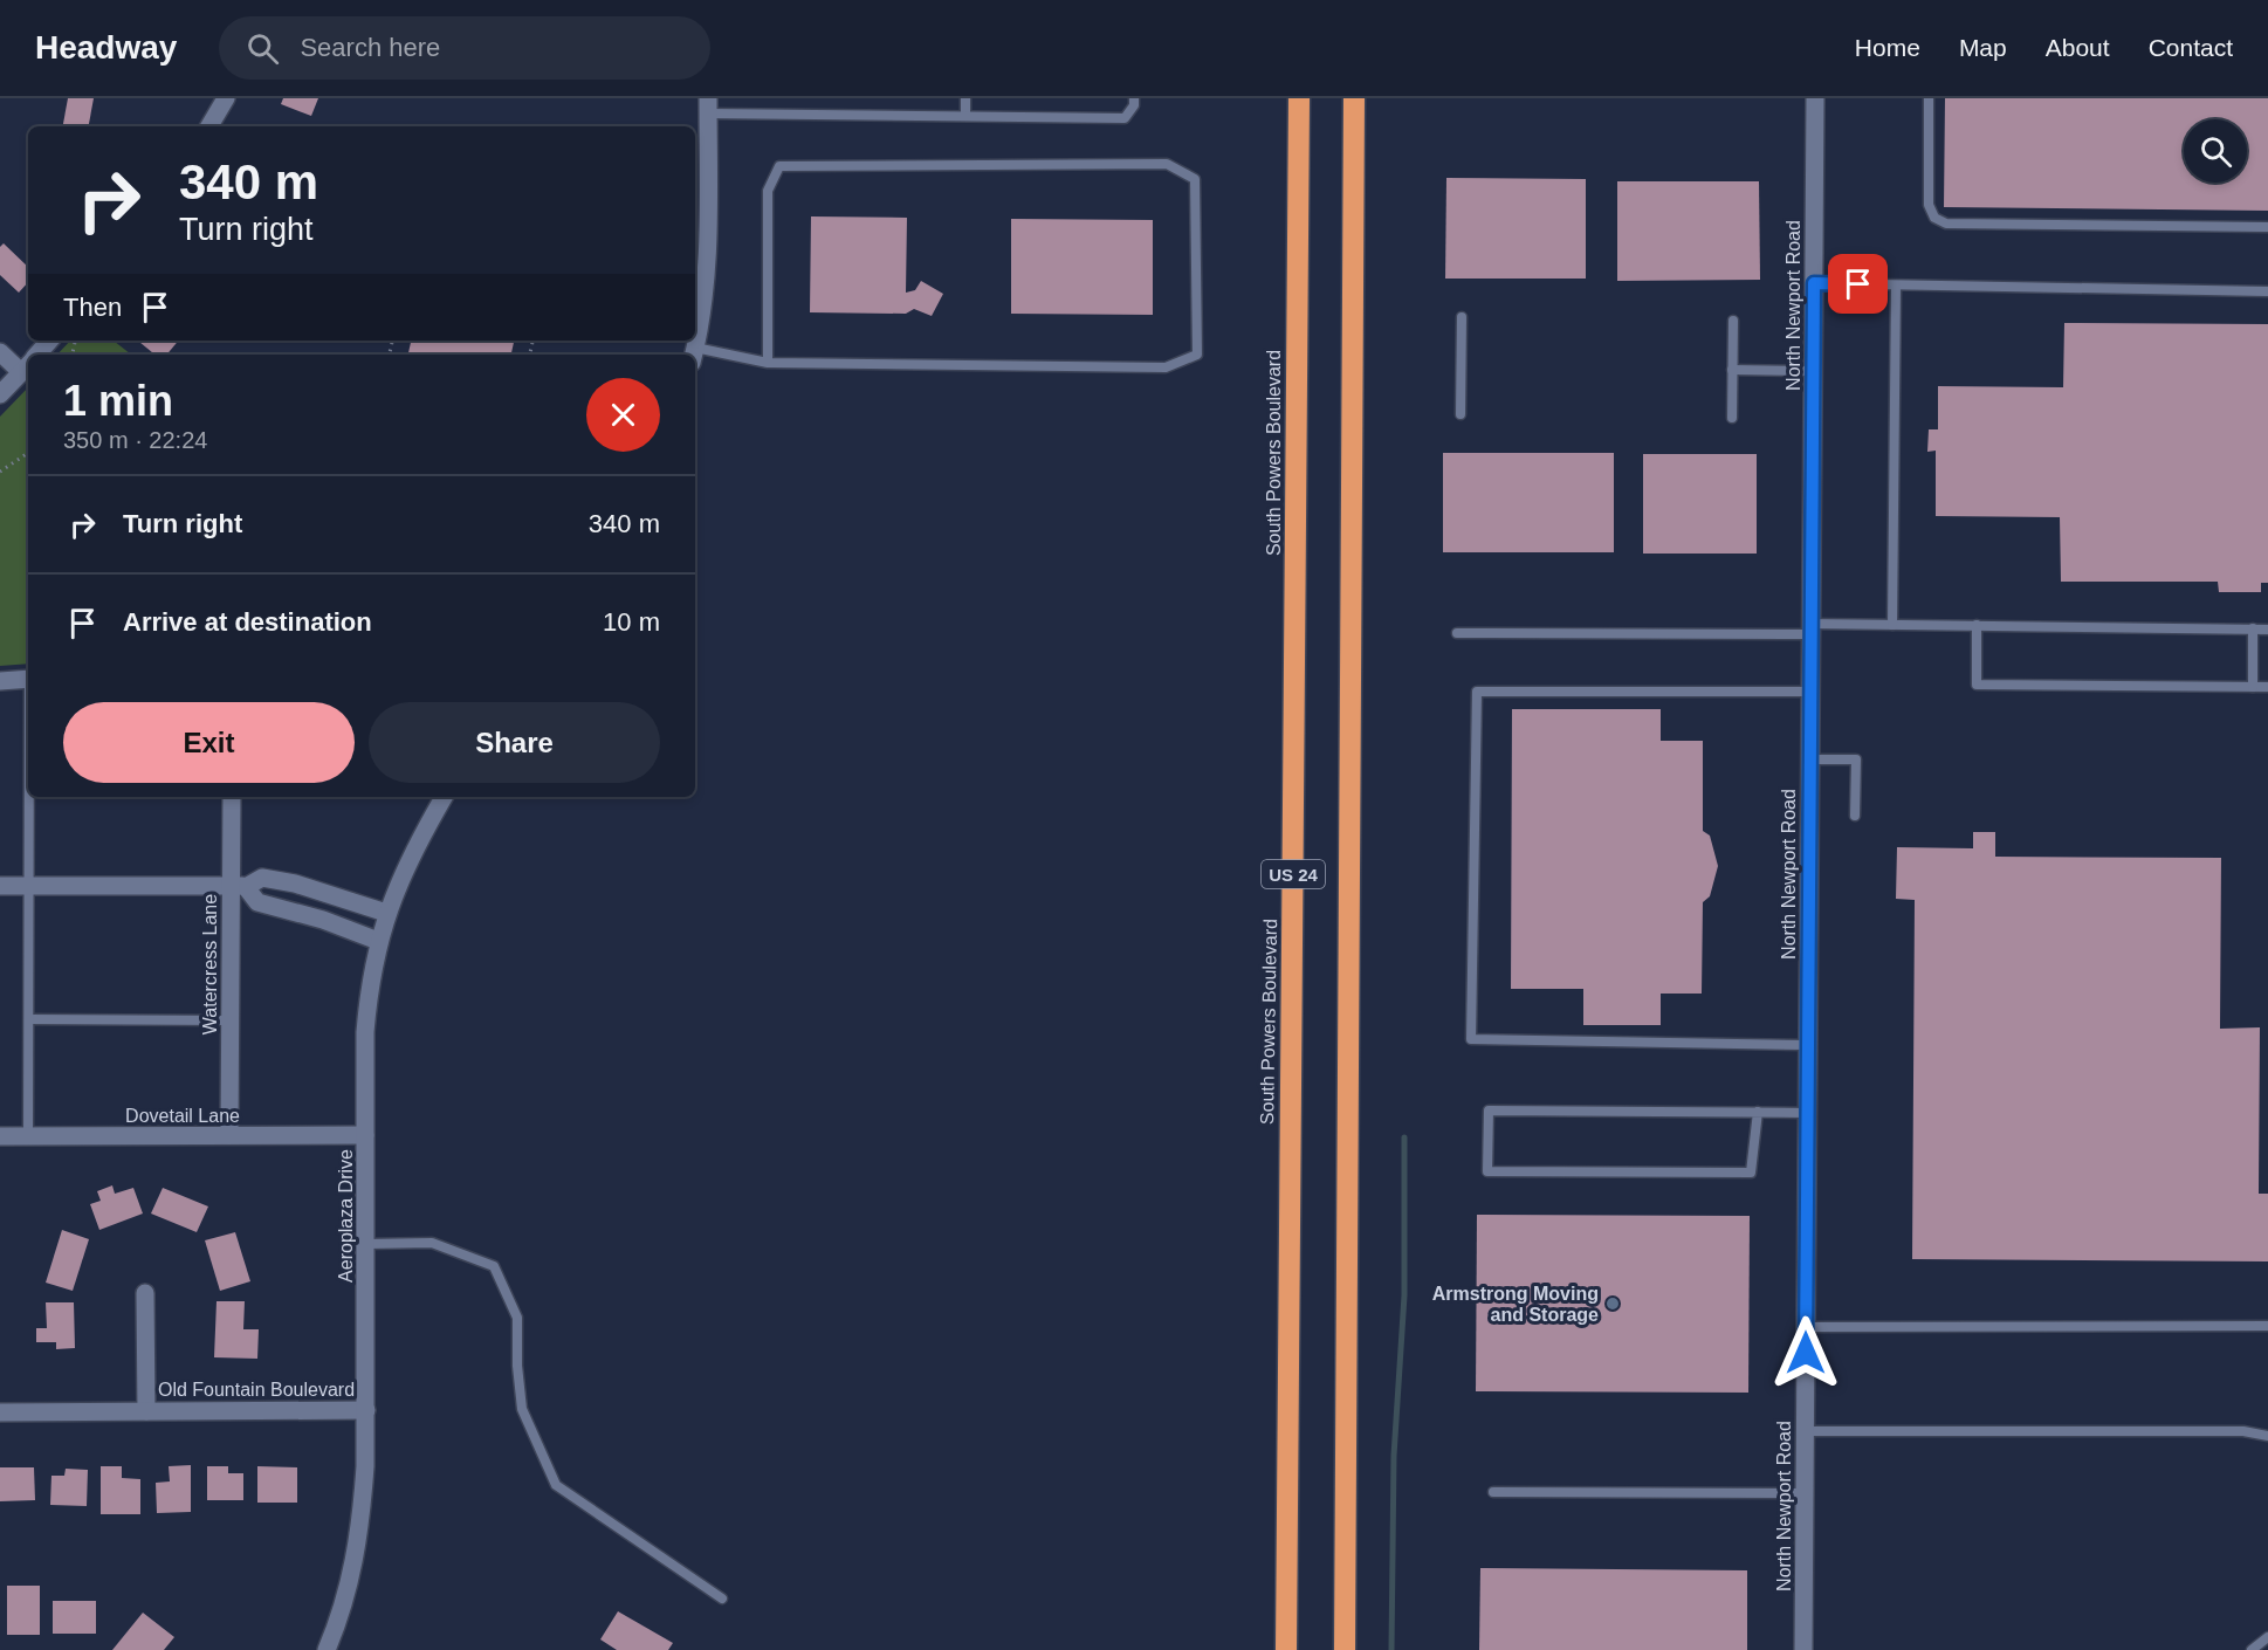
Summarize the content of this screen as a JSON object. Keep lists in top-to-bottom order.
{
  "streets": {
    "highway": ["South Powers Boulevard", "US 24"],
    "street": [
      "North Newport Road",
      "Watercress Lane",
      "Dovetail Lane",
      "Aeroplaza Drive",
      "Old Fountain Boulevard"
    ]
  },
  "crossings": [
    ["Watercress Lane", "Dovetail Lane"],
    ["Dovetail Lane", "Aeroplaza Drive"],
    ["Aeroplaza Drive", "Old Fountain Boulevard"]
  ],
  "places": ["Armstrong Moving and Storage"],
  "page": {
    "header": "Headway",
    "search": "Search here",
    "nav": [
      "Home",
      "Map",
      "About",
      "Contact"
    ],
    "turn": ["340 m", "Turn right"],
    "then": "Then",
    "heading": ["1 min", "350 m · 22:24"],
    "list": [
      {
        "name": "Turn right",
        "value": "340 m"
      },
      {
        "name": "Arrive at destination",
        "value": "10 m"
      }
    ],
    "buttons": ["Exit", "Share"]
  }
}
